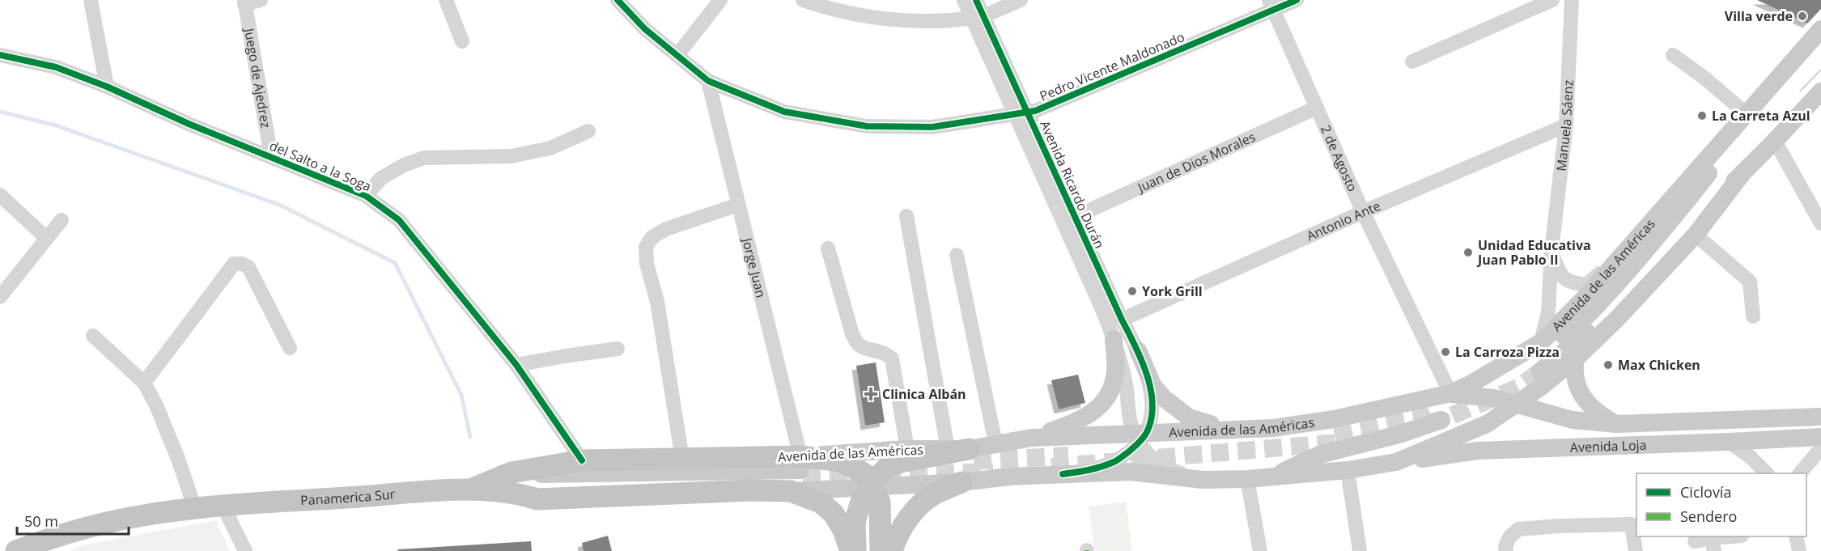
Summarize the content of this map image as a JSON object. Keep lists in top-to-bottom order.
{
  "streets": {
    "highway": ["Avenida de las Américas", "Panamerica Sur"],
    "main road": ["Avenida Loja"],
    "street": [
      "Pedro Vicente Maldonado",
      "Juego de Ajedrez",
      "Manuela Sáenz",
      "2 de Agosto",
      "Juan de Dios Morales",
      "del Salto a la Soga",
      "Avenida Ricardo Durán",
      "Antonio Ante",
      "Jorge Juan"
    ]
  },
  "crossings": [
    ["Pedro Vicente Maldonado", "2 de Agosto"],
    ["Pedro Vicente Maldonado", "Avenida Ricardo Durán"],
    ["Pedro Vicente Maldonado", "Jorge Juan"],
    ["Juego de Ajedrez", "del Salto a la Soga"],
    ["Manuela Sáenz", "Antonio Ante"],
    ["Manuela Sáenz", "Avenida de las Américas"],
    ["2 de Agosto", "Juan de Dios Morales"],
    ["2 de Agosto", "Antonio Ante"],
    ["2 de Agosto", "Avenida de las Américas"],
    ["2 de Agosto", "Avenida Loja"],
    ["Juan de Dios Morales", "Avenida Ricardo Durán"],
    ["del Salto a la Soga", "Avenida de las Américas"],
    ["Avenida Ricardo Durán", "Antonio Ante"],
    ["Avenida Ricardo Durán", "Avenida de las Américas"],
    ["Jorge Juan", "Avenida de las Américas"],
    ["Avenida de las Américas", "Avenida Loja"],
    ["Avenida de las Américas", "Panamerica Sur"]
  ],
  "places": {
    "other": [
      "Villa verde",
      "La Carreta Azul",
      "Unidad Educativa Juan Pablo II",
      "York Grill",
      "La Carroza Pizza",
      "Max Chicken"
    ],
    "health": ["Clinica Albán"]
  },
  "legend": ["Ciclovía", "Sendero"],
  "scale_bar": "50 m"
}
